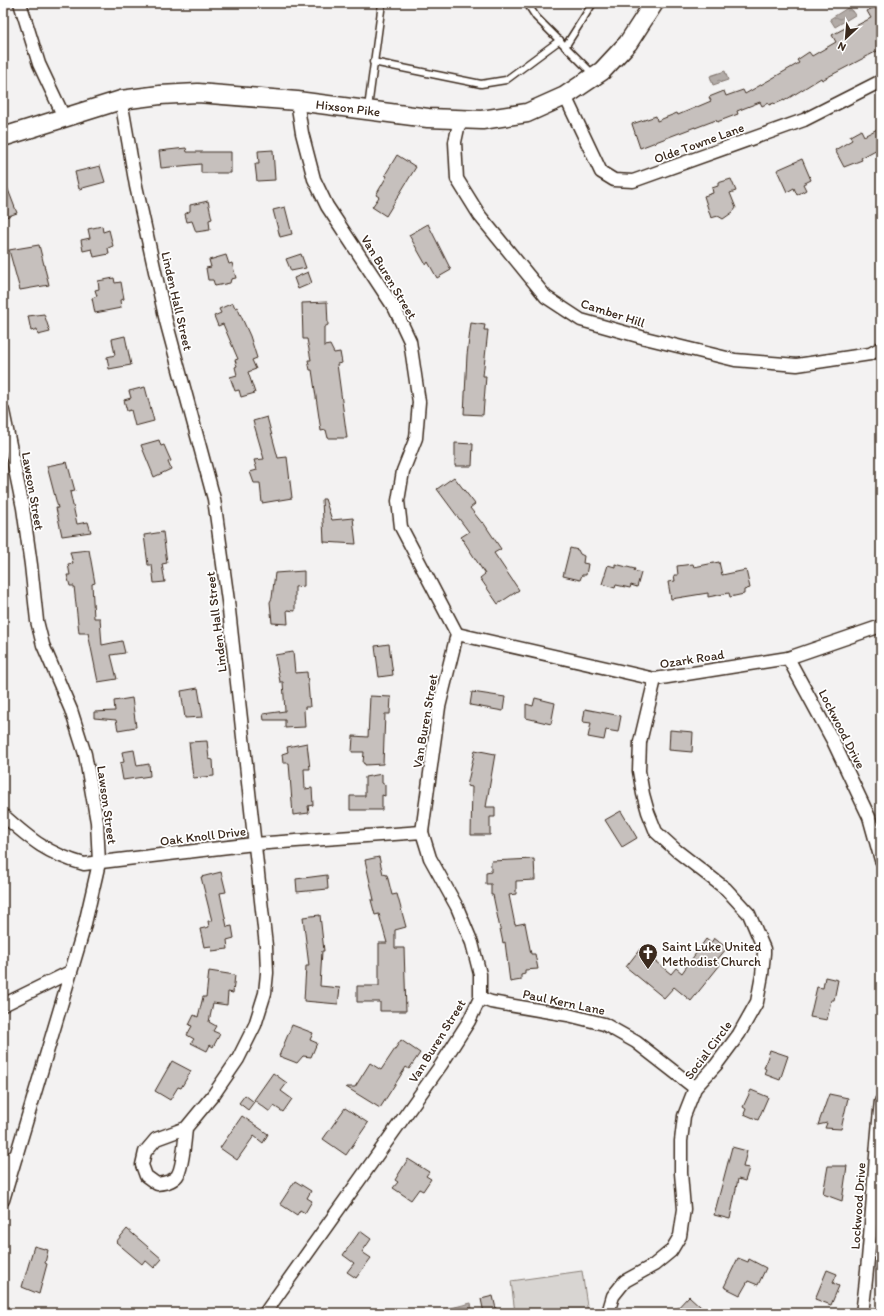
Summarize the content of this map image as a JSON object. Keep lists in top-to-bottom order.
{
  "streets": {
    "main road": ["Hixson Pike"],
    "street": [
      "Olde Towne Lane",
      "Van Buren Street",
      "Linden Hall Street",
      "Camber Hill",
      "Lawson Street",
      "Ozark Road",
      "Lockwood Drive",
      "Oak Knoll Drive",
      "Paul Kern Lane",
      "Social Circle"
    ]
  },
  "crossings": [
    ["Hixson Pike", "Olde Towne Lane"],
    ["Hixson Pike", "Van Buren Street"],
    ["Hixson Pike", "Linden Hall Street"],
    ["Hixson Pike", "Camber Hill"],
    ["Van Buren Street", "Ozark Road"],
    ["Van Buren Street", "Oak Knoll Drive"],
    ["Van Buren Street", "Paul Kern Lane"],
    ["Linden Hall Street", "Oak Knoll Drive"],
    ["Lawson Street", "Oak Knoll Drive"],
    ["Ozark Road", "Lockwood Drive"],
    ["Ozark Road", "Social Circle"],
    ["Paul Kern Lane", "Social Circle"]
  ],
  "places": {
    "church": ["Saint Luke United Methodist Church"]
  },
  "north": "bottom left"
}
